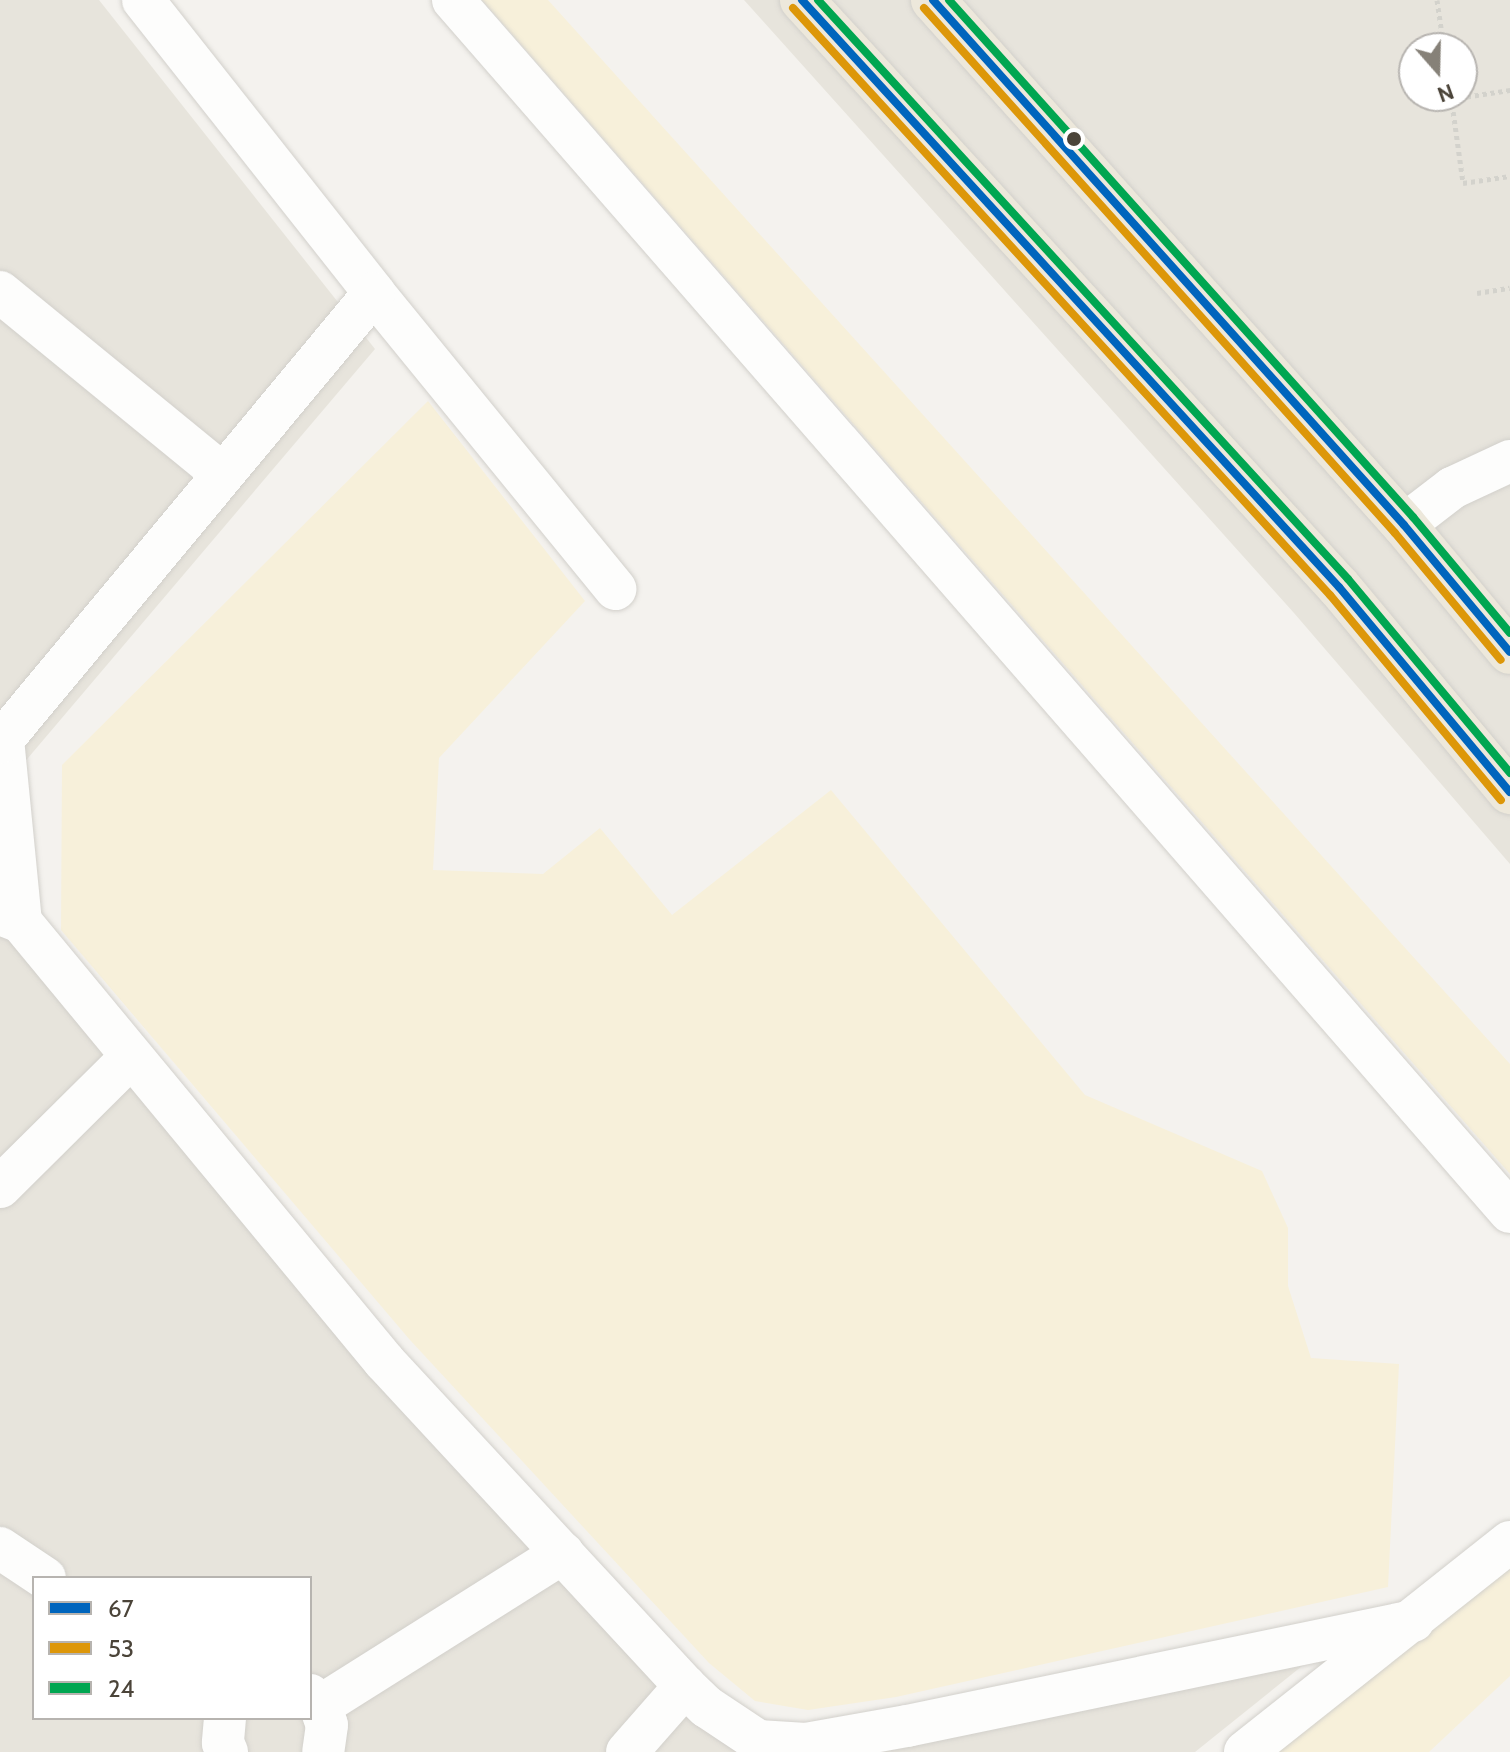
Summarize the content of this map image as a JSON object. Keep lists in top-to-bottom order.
{
  "lines": ["transit line 67", "transit line 24", "transit line 53"],
  "legend": ["67", "53", "24"],
  "north": "bottom"
}
